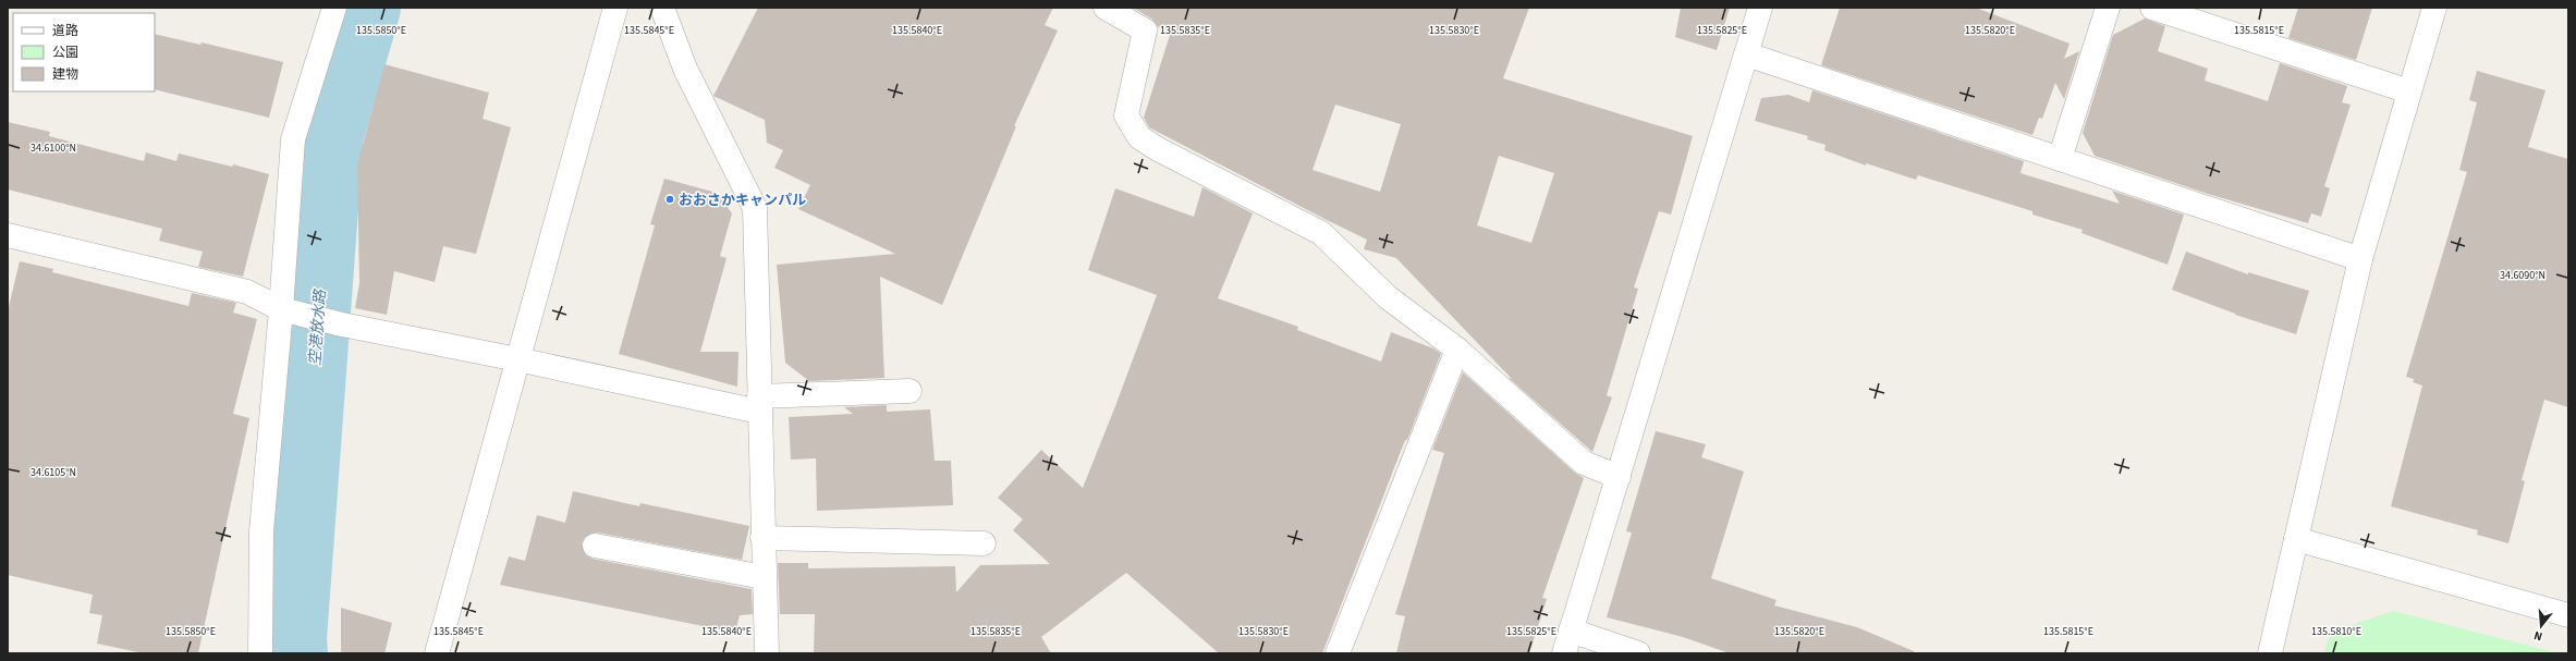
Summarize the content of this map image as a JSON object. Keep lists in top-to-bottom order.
{
  "water": ["空港放水路"],
  "places": ["おおさかキャンパル"],
  "legend": ["道路", "公園", "建物"],
  "north": "bottom",
  "coordinates": [
    "135.5850°E",
    "135.5845°E",
    "135.5840°E",
    "135.5835°E",
    "135.5830°E",
    "135.5825°E",
    "135.5820°E",
    "135.5815°E",
    "34.6100°N",
    "34.6090°N",
    "34.6105°N",
    "135.5810°E"
  ]
}
